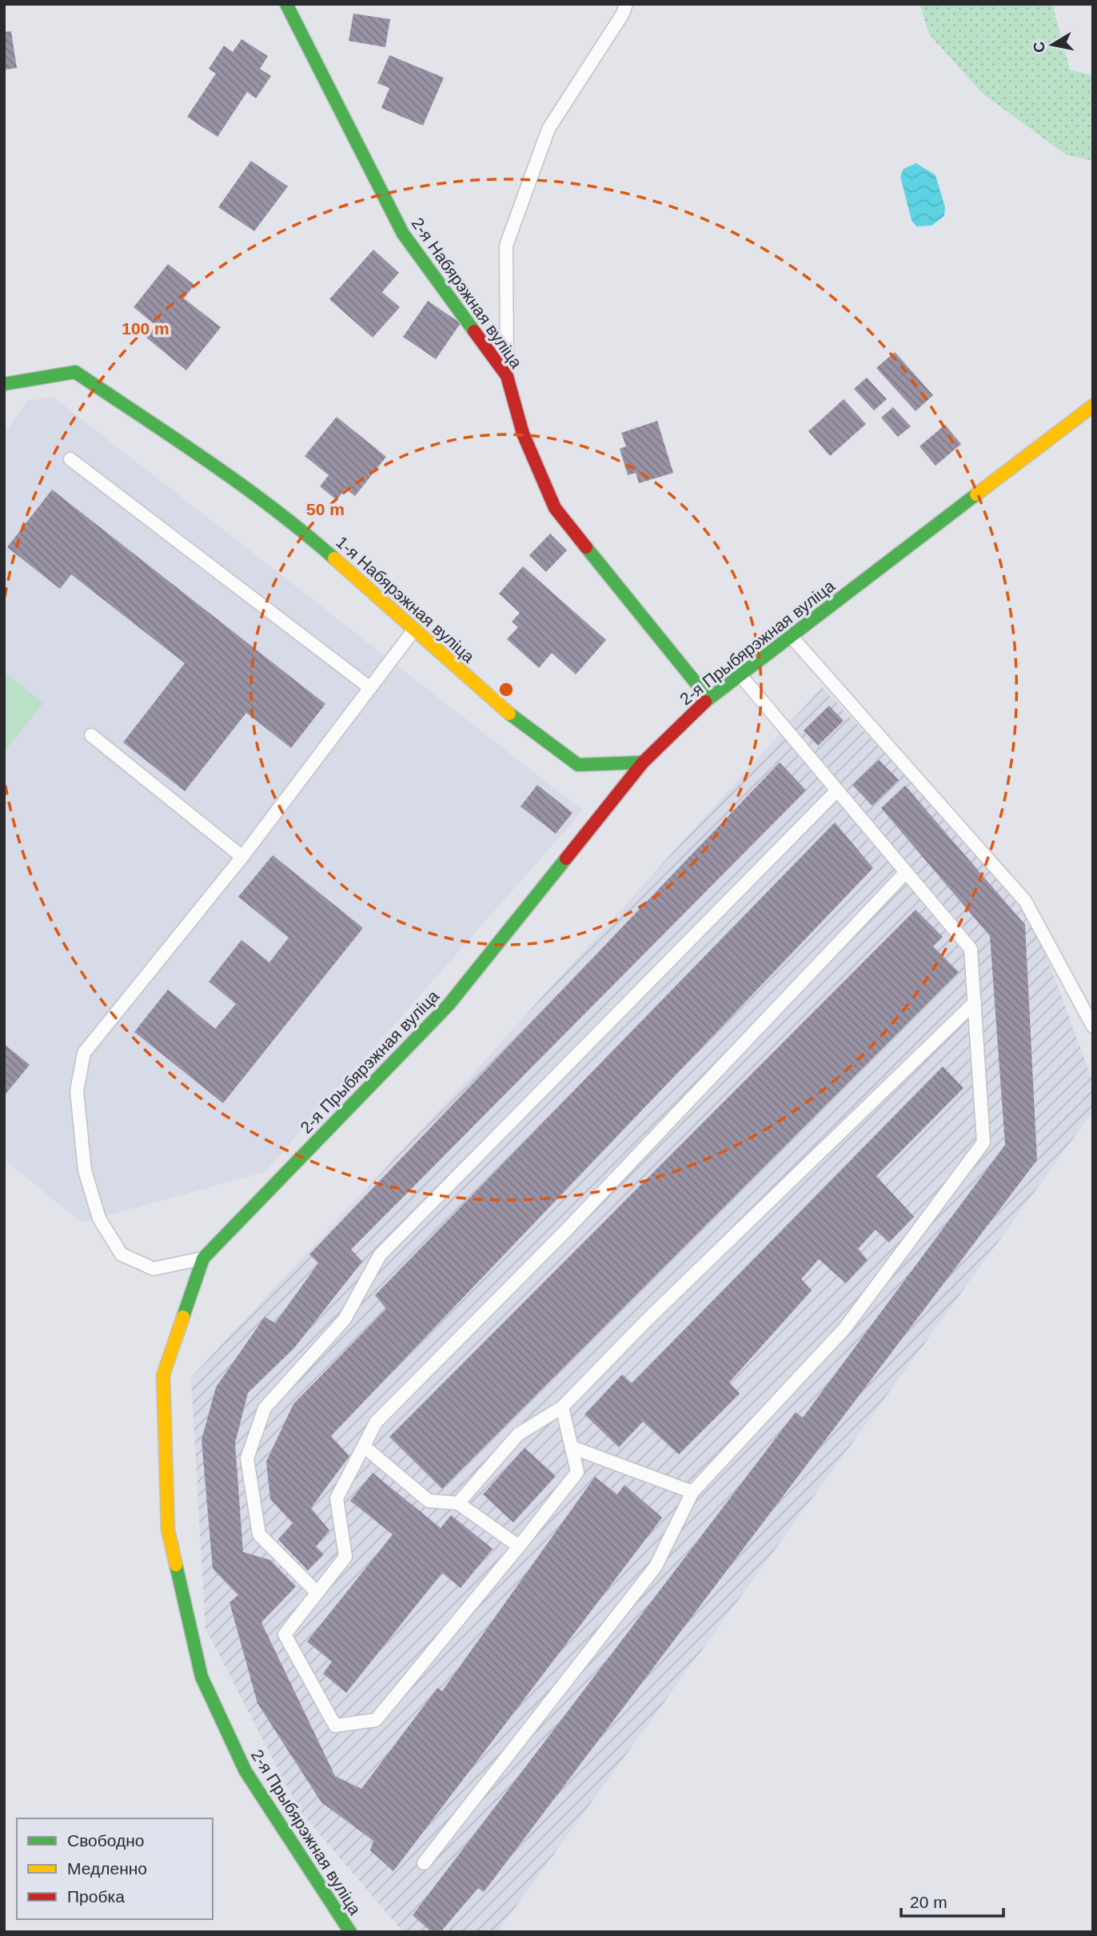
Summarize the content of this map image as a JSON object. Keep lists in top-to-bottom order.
{
  "streets": {
    "street": ["2-я Набярэжная вуліца", "1-я Набярэжная вуліца", "2-я Прыбярэжная вуліца"]
  },
  "crossings": [
    ["2-я Набярэжная вуліца", "2-я Прыбярэжная вуліца"],
    ["1-я Набярэжная вуліца", "2-я Прыбярэжная вуліца"]
  ],
  "legend": ["Свободно", "Медленно", "Пробка"],
  "scale_bar": "20 m",
  "north": "left",
  "rings": ["100 m", "50 m"]
}
